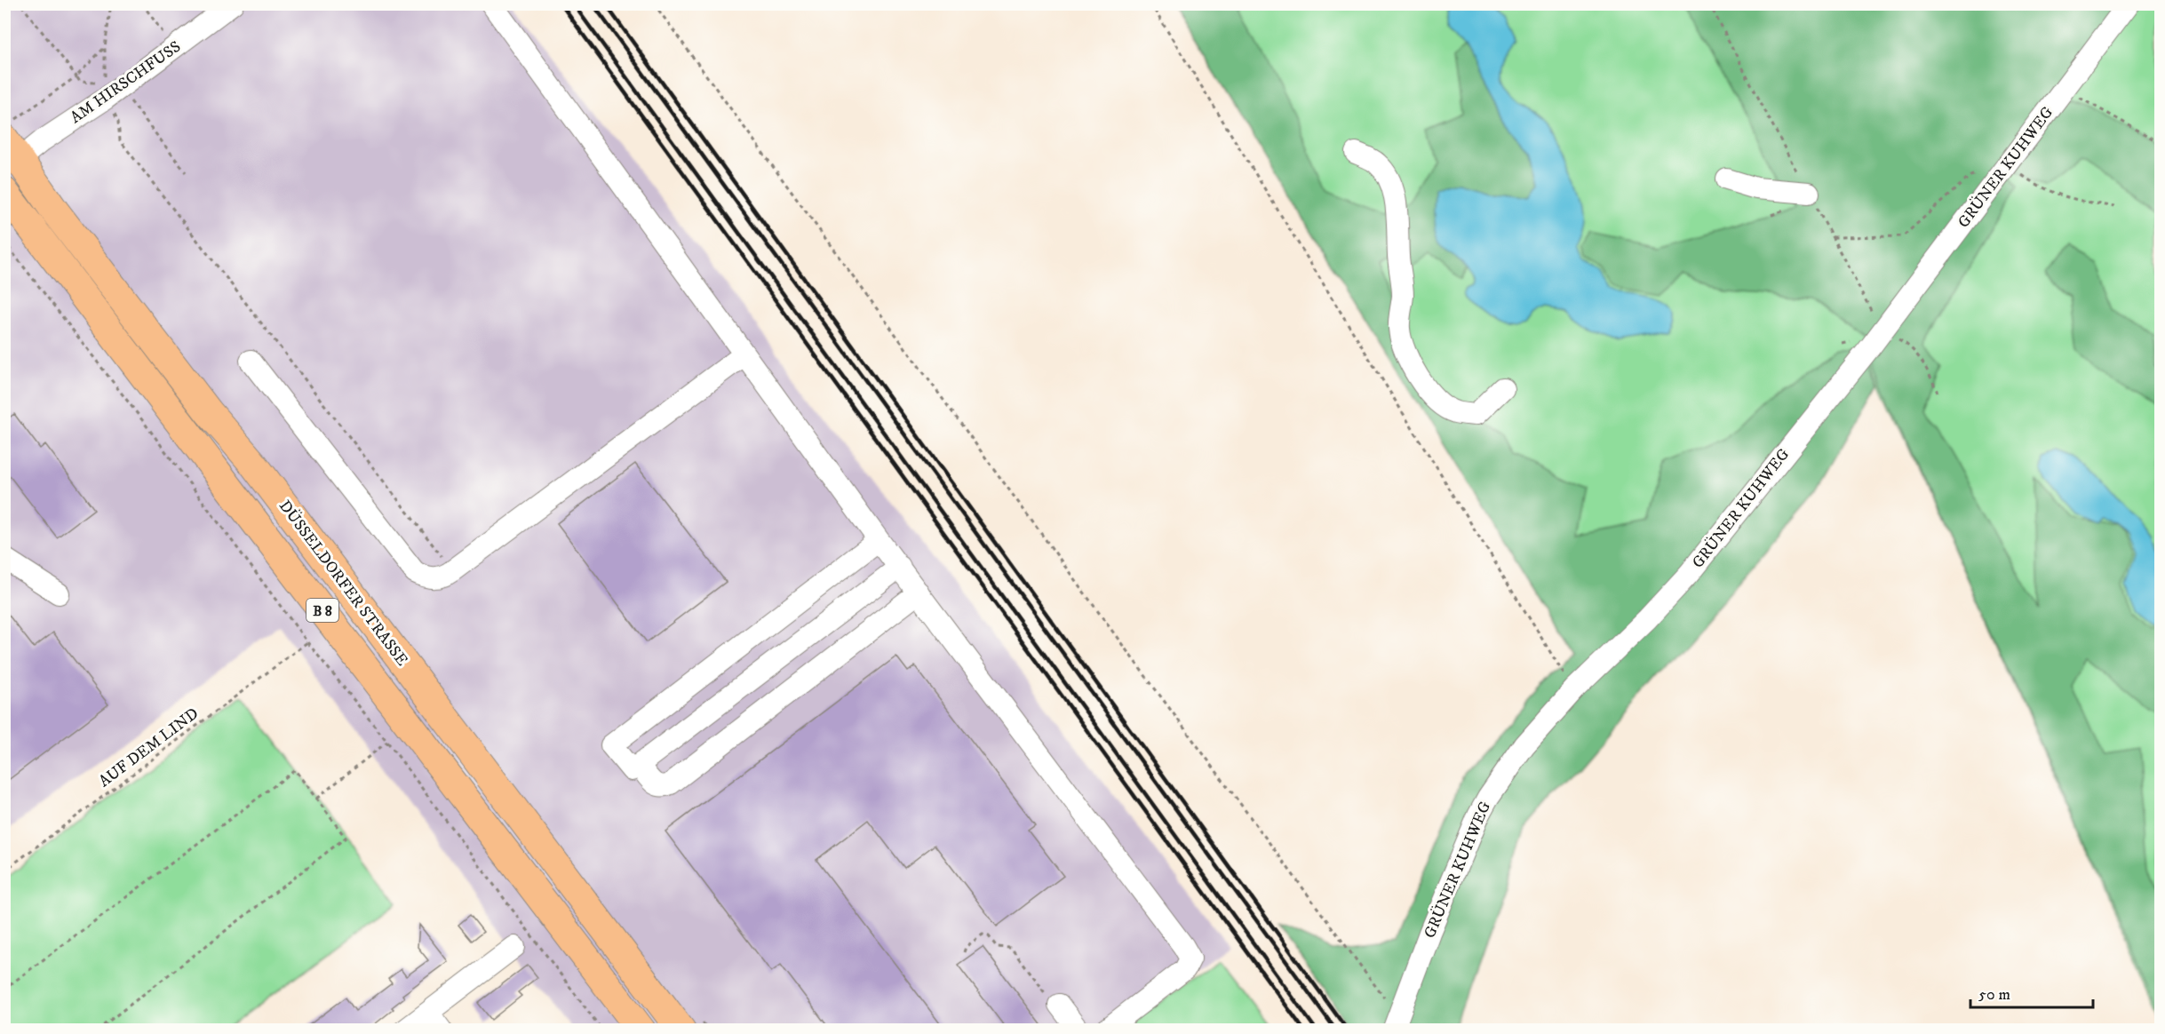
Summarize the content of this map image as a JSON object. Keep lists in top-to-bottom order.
{
  "streets": {
    "main road": ["DÜSSELDORFER STRASSE", "B 8"],
    "street": ["AM HIRSCHFUSS", "GRÜNER KUHWEG"],
    "path": ["AUF DEM LIND"]
  },
  "crossings": [
    ["AM HIRSCHFUSS", "DÜSSELDORFER STRASSE"]
  ],
  "scale_bar": "50 m"
}
